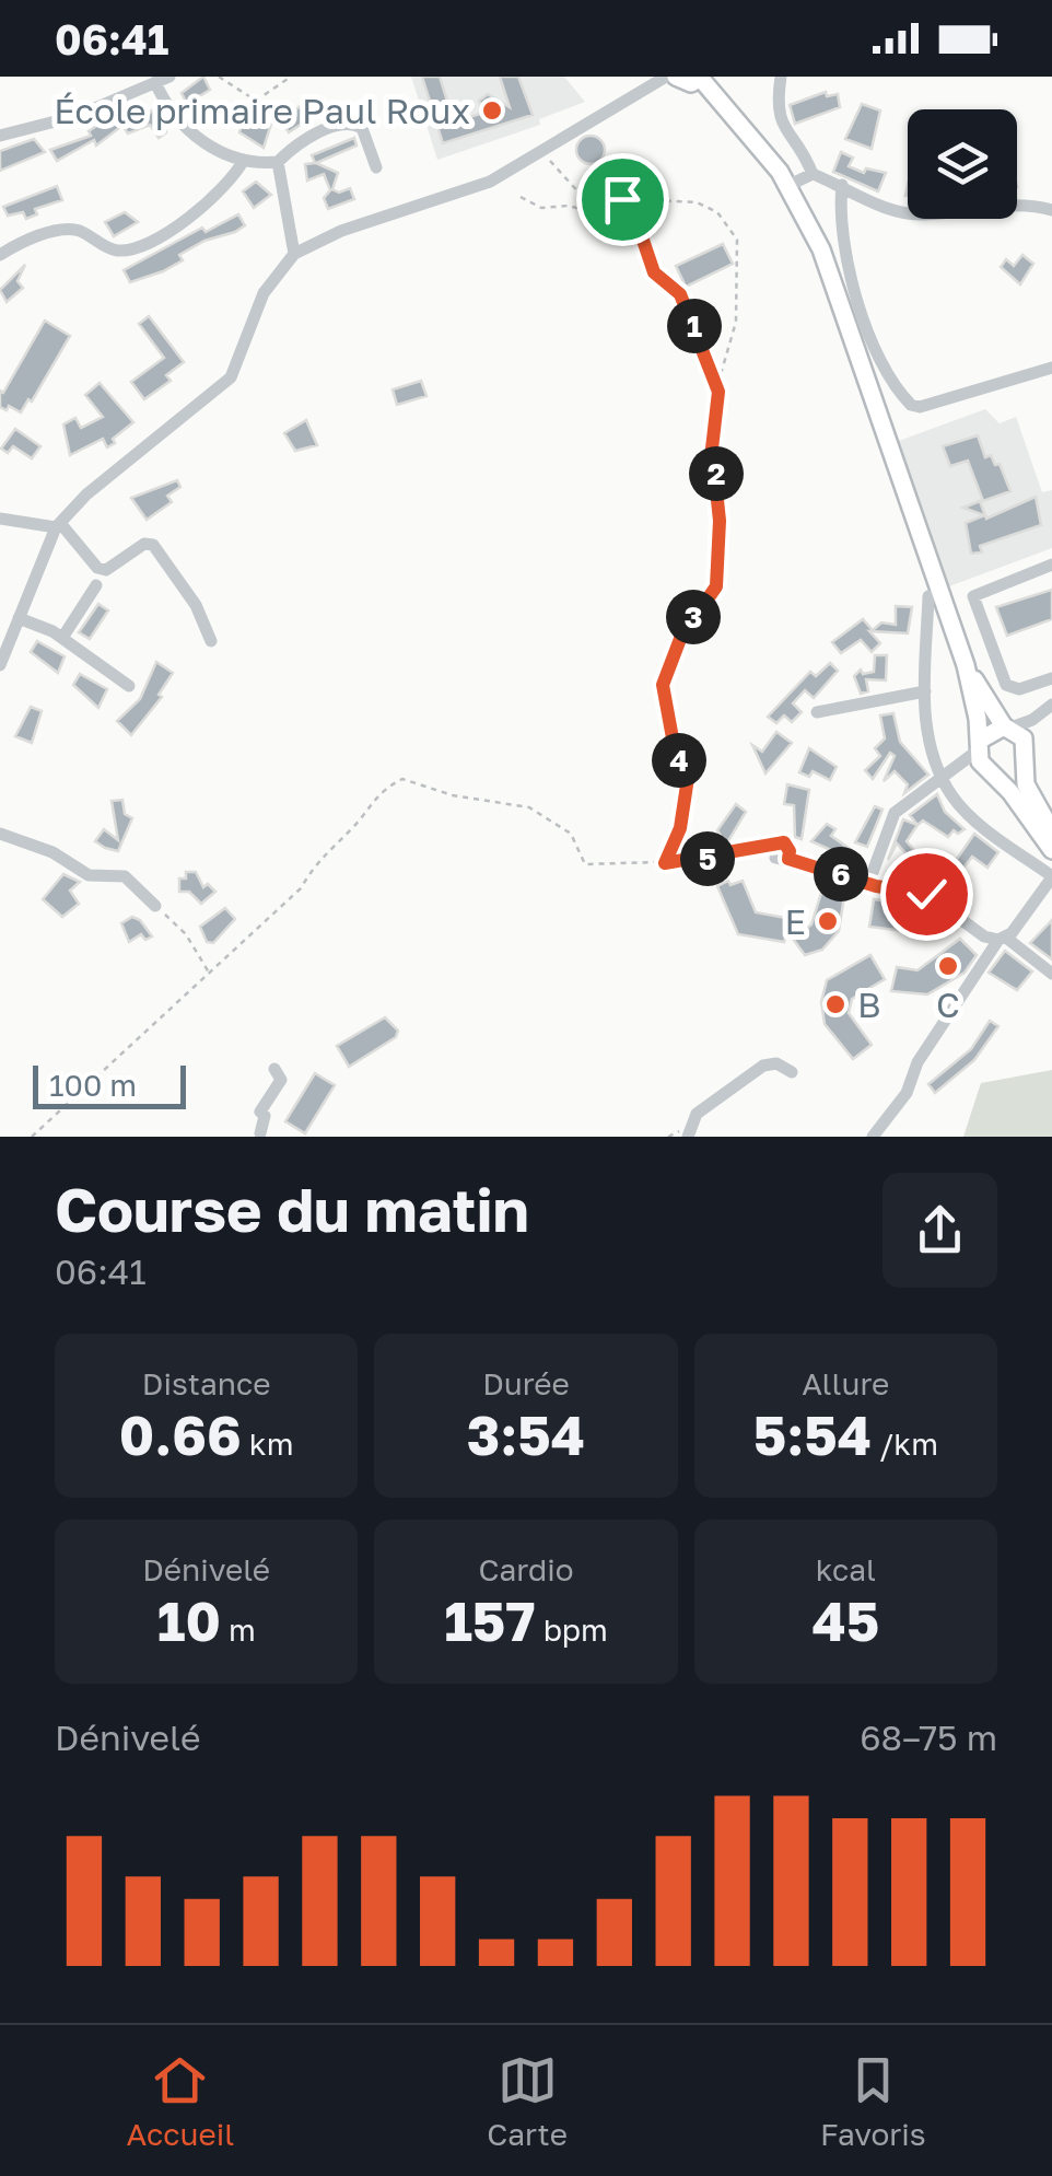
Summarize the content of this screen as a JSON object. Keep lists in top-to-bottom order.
{
  "places": [
    "École primaire Paul Roux",
    "E",
    "C",
    "B"
  ],
  "scale_bar": "100 m",
  "page": {
    "status": "06:41",
    "pins": [
      "1",
      "2",
      "3",
      "4",
      "5",
      "6"
    ],
    "scale": "100 m",
    "heading": ["Course du matin", "06:41"],
    "stats": [
      ["Distance", "0.66 km"],
      ["Durée", "3:54"],
      ["Allure", "5:54 /km"],
      ["Dénivelé", "10 m"],
      ["Cardio", "157 bpm"],
      ["kcal", "45"]
    ],
    "chart": ["Dénivelé", "68–75 m"],
    "tabs": ["Accueil", "Carte", "Favoris"]
  }
}
